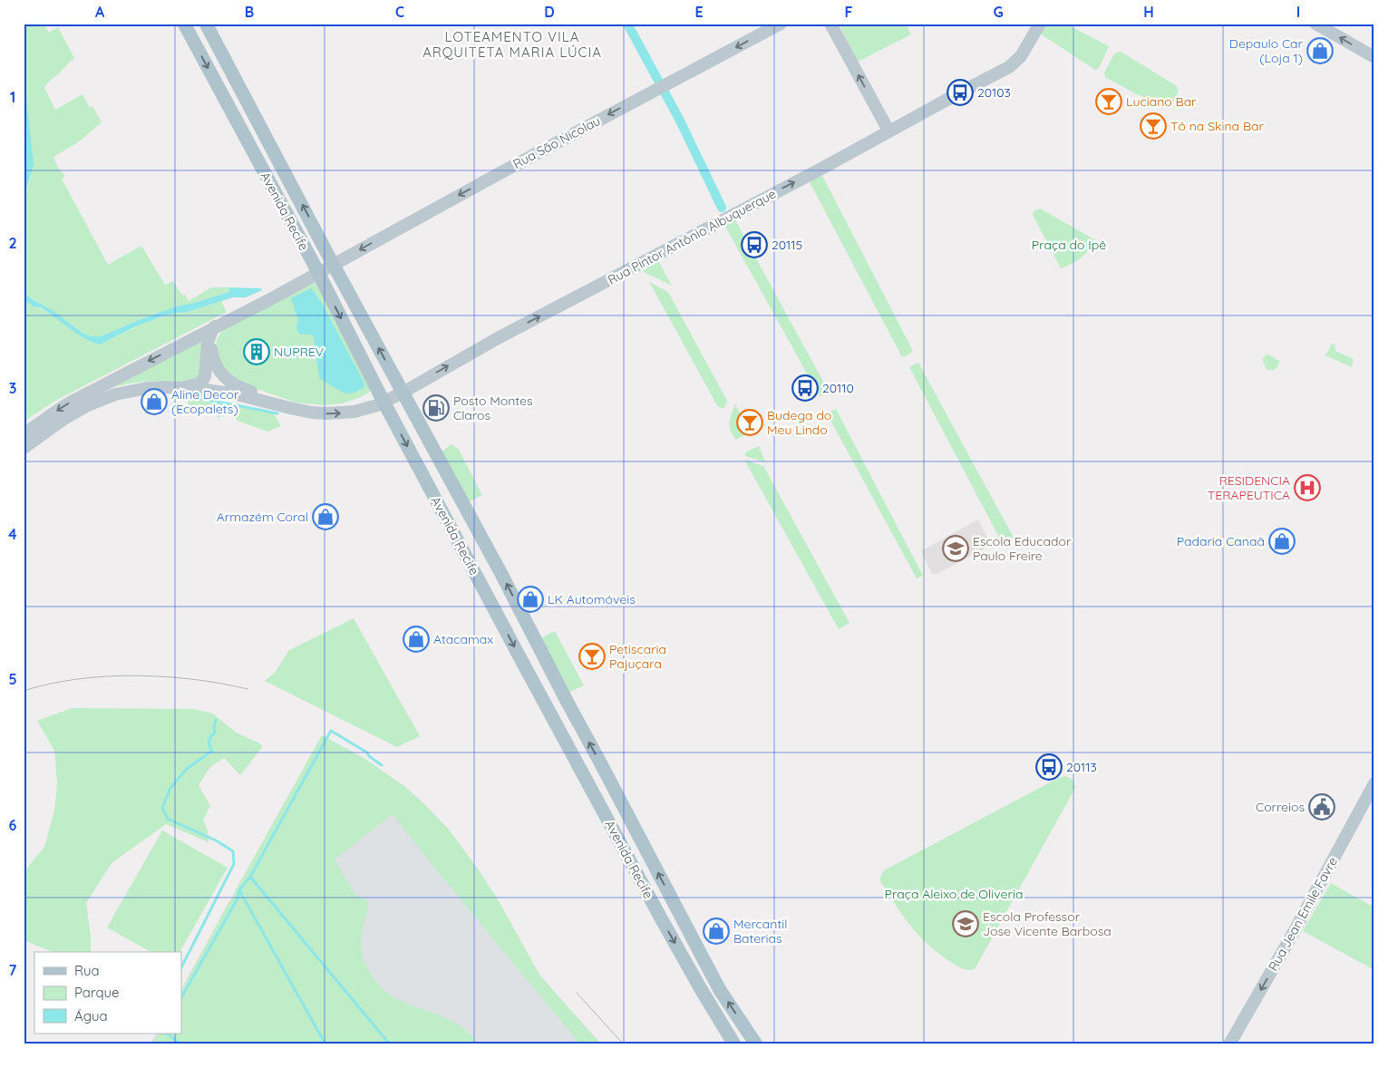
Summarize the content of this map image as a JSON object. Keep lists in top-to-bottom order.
{
  "streets": {
    "main road": [
      "Rua São Nicolau",
      "Avenida Recife",
      "Rua Pintor Antônio Albuquerque",
      "Rua Jean Emile Favre"
    ]
  },
  "crossings": [
    ["Rua São Nicolau", "Avenida Recife"],
    ["Avenida Recife", "Rua Pintor Antônio Albuquerque"]
  ],
  "one_way": ["Rua São Nicolau", "Rua Pintor Antônio Albuquerque", "Rua Jean Emile Favre"],
  "districts": ["LOTEAMENTO VILA ARQUITETA MARIA LÚCIA"],
  "parks": ["Praça do Ipê", "Praça Aleixo de Oliveria"],
  "places": {
    "shop": [
      "Depaulo Car (Loja 1)",
      "Aline Decor (Ecopalets)",
      "Armazém Coral",
      "Padaria Canaã",
      "LK Automóveis",
      "Atacamax",
      "Mercantil Baterias"
    ],
    "bus stop": [
      "20103",
      "20115",
      "20110",
      "20113"
    ],
    "bar": [
      "Luciano Bar",
      "Tô na Skina Bar",
      "Budega do Meu Lindo",
      "Petiscaria Pajuçara"
    ],
    "building": ["NUPREV"],
    "fuel station": ["Posto Montes Claros"],
    "hospital": ["RESIDENCIA TERAPEUTICA"],
    "school or university": ["Escola Educador Paulo Freire", "Escola Professor Jose Vicente Barbosa"],
    "public building": ["Correios"]
  },
  "legend": ["Rua", "Parque", "Água"],
  "grid": {
    "columns": [
      "A",
      "B",
      "C",
      "D",
      "E",
      "F",
      "G",
      "H",
      "I"
    ],
    "rows": [
      "1",
      "2",
      "3",
      "4",
      "5",
      "6",
      "7"
    ]
  }
}
